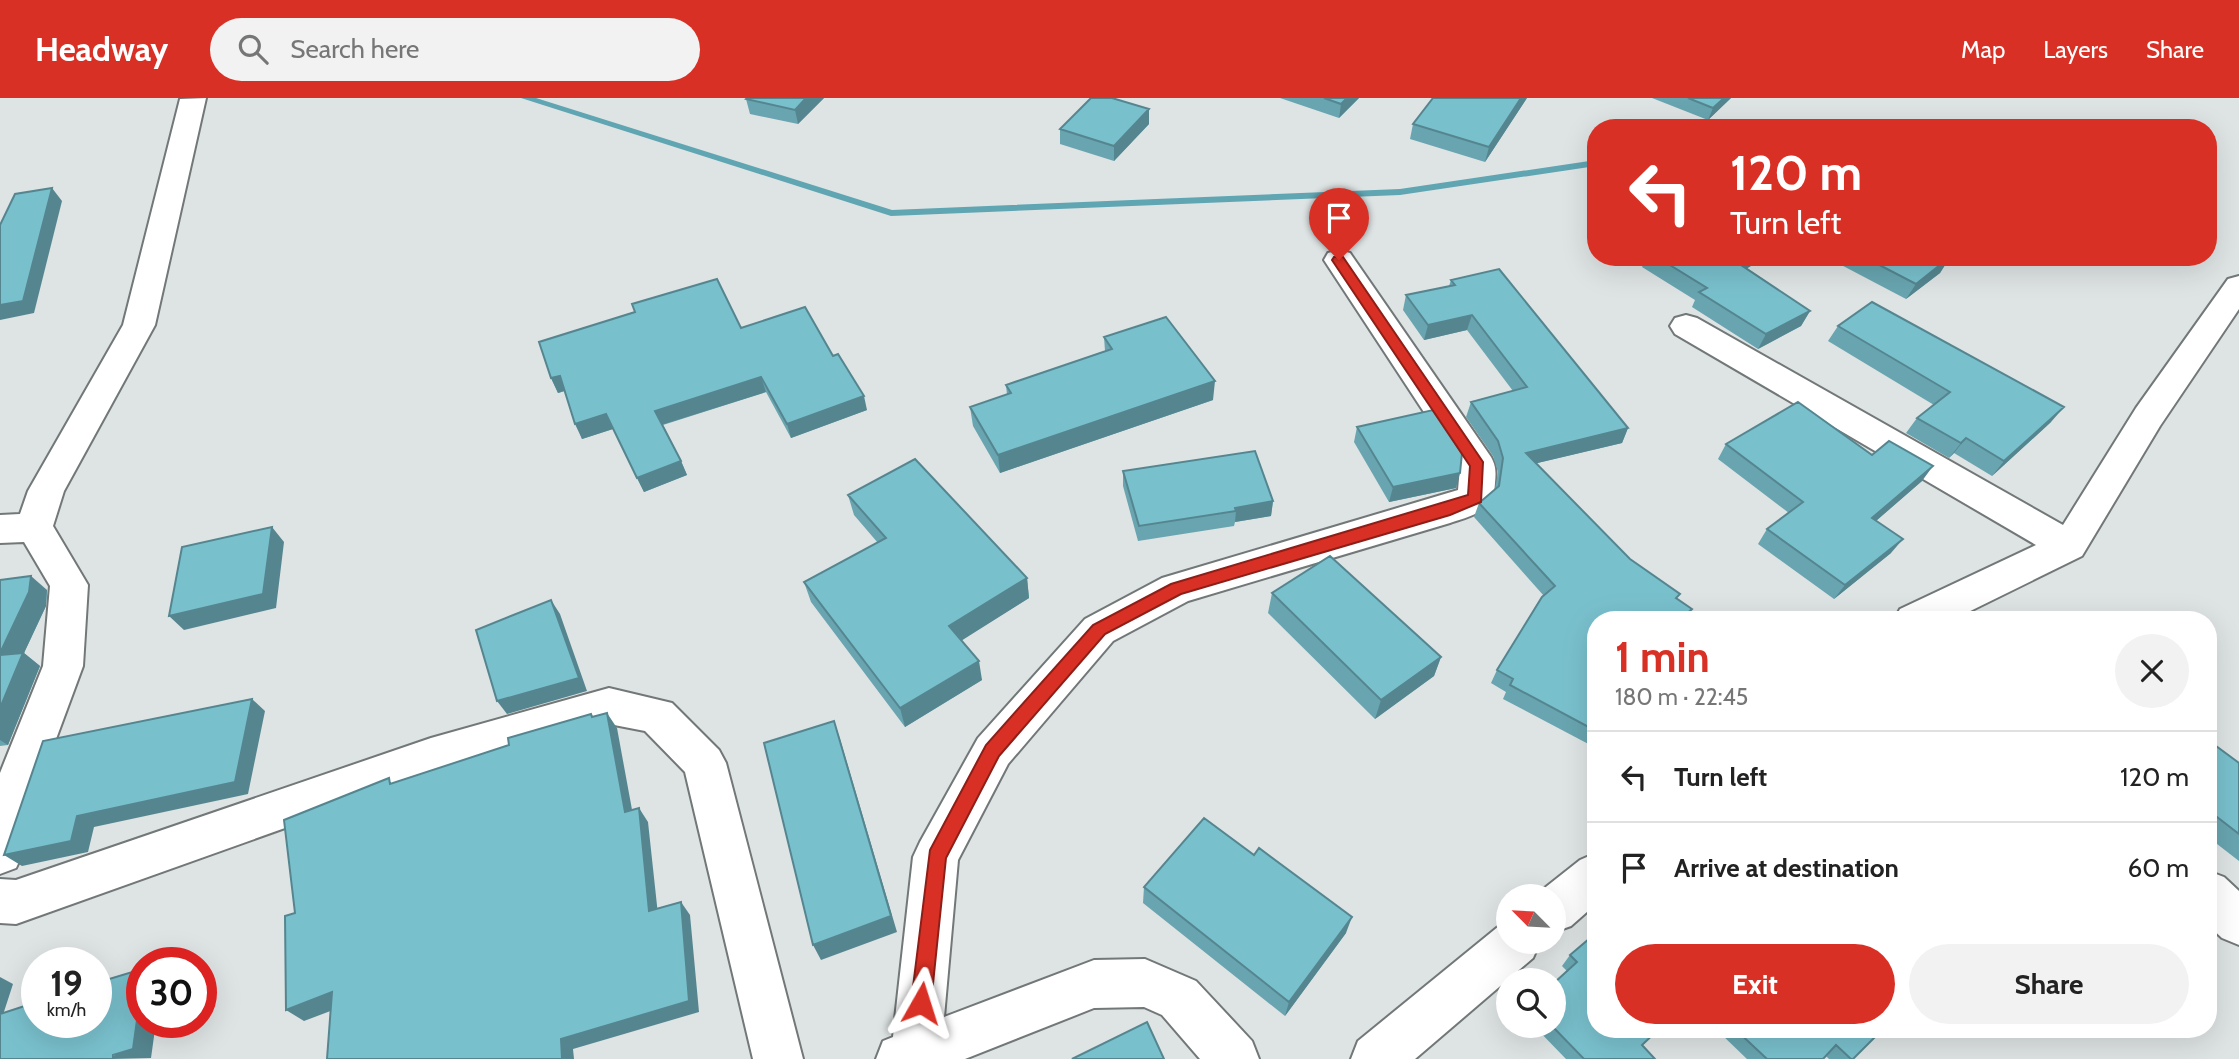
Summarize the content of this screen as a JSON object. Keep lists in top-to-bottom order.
{
  "north": "top left",
  "page": {
    "header": "Headway",
    "search": "Search here",
    "nav": ["Map", "Layers", "Share"],
    "turn": ["120 m", "Turn left"],
    "heading": ["1 min", "180 m · 22:45"],
    "list": [
      {
        "name": "Turn left",
        "value": "120 m"
      },
      {
        "name": "Arrive at destination",
        "value": "60 m"
      }
    ],
    "buttons": ["Exit", "Share"],
    "speed": "19 km/h",
    "limit": "30"
  }
}
